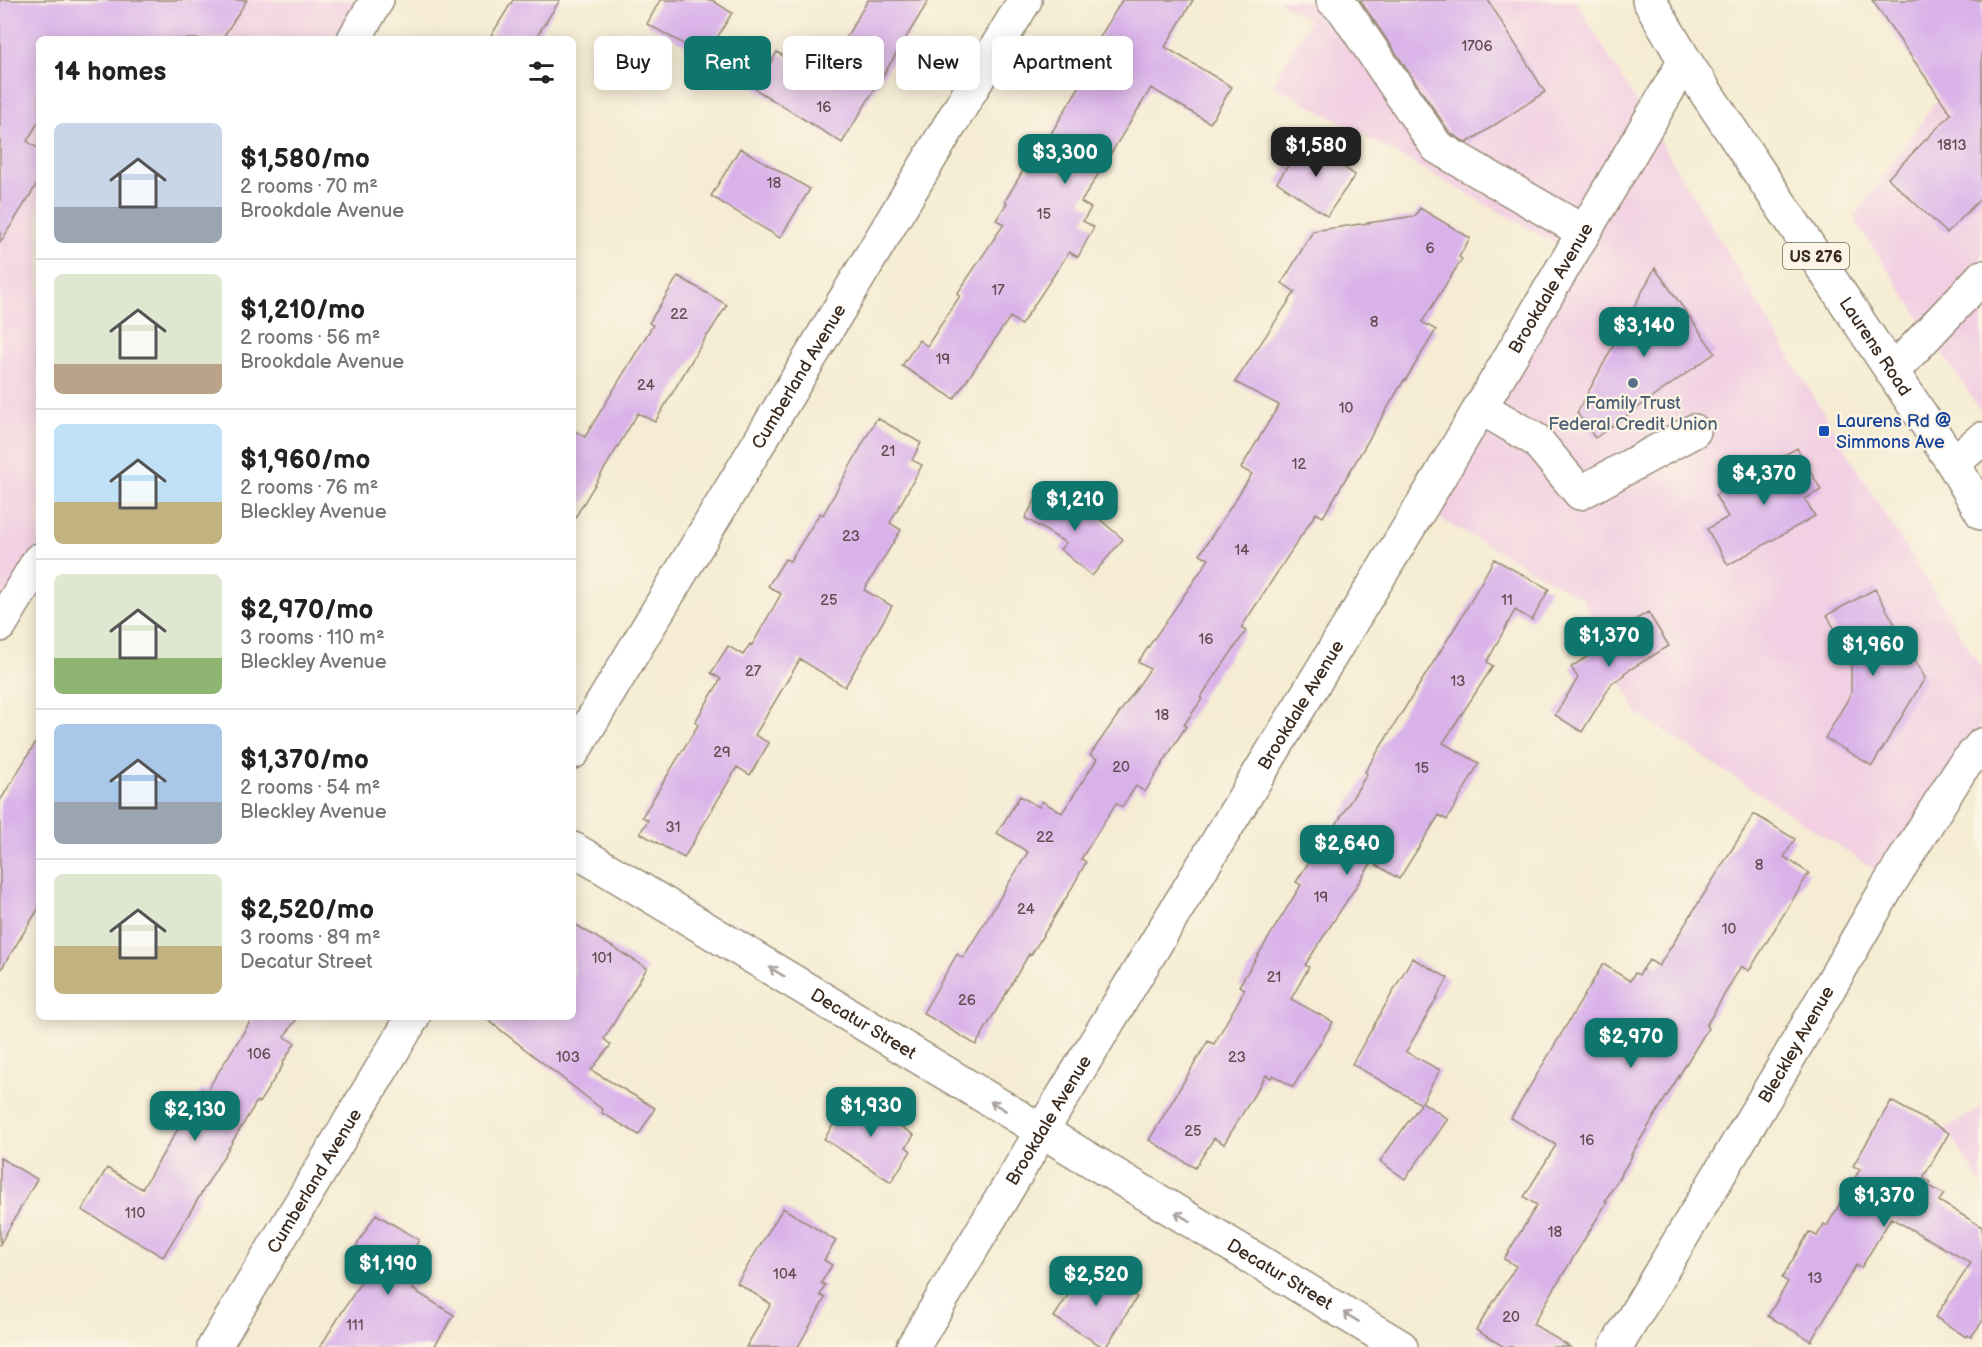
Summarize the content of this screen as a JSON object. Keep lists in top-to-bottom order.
{
  "streets": {
    "street": [
      "US 276",
      "Brookdale Avenue",
      "Laurens Road",
      "Cumberland Avenue",
      "Decatur Street",
      "Bleckley Avenue"
    ]
  },
  "crossings": [
    ["Brookdale Avenue", "Laurens Road"],
    ["Brookdale Avenue", "Decatur Street"]
  ],
  "one_way": ["Decatur Street"],
  "places": {
    "other": ["Family Trust Federal Credit Union"],
    "transit": ["Laurens Rd @ Simmons Ave"]
  },
  "house_numbers": [
    "1706",
    "16",
    "1813",
    "18",
    "15",
    "6",
    "17",
    "22",
    "8",
    "19",
    "24",
    "10",
    "21",
    "12",
    "23",
    "14",
    "25",
    "11",
    "16",
    "27",
    "13",
    "18",
    "29",
    "20",
    "15",
    "31",
    "22",
    "8",
    "19",
    "24",
    "10",
    "101",
    "21",
    "26",
    "106",
    "103",
    "23",
    "25",
    "16",
    "110",
    "18",
    "104",
    "13",
    "20",
    "111"
  ],
  "page": {
    "chip": [
      "Buy",
      "Rent",
      "Filters",
      "New",
      "Apartment"
    ],
    "heading": "14 homes",
    "list": [
      {
        "name": "$1,580/mo",
        "note": "2 rooms · 70 m² · Brookdale Avenue"
      },
      {
        "name": "$1,210/mo",
        "note": "2 rooms · 56 m² · Brookdale Avenue"
      },
      {
        "name": "$1,960/mo",
        "note": "2 rooms · 76 m² · Bleckley Avenue"
      },
      {
        "name": "$2,970/mo",
        "note": "3 rooms · 110 m² · Bleckley Avenue"
      },
      {
        "name": "$1,370/mo",
        "note": "2 rooms · 54 m² · Bleckley Avenue"
      },
      {
        "name": "$2,520/mo",
        "note": "3 rooms · 89 m² · Decatur Street"
      }
    ],
    "price": [
      "$1,580",
      "$3,300",
      "$3,140",
      "$4,370",
      "$1,210",
      "$1,370",
      "$1,960",
      "$2,640",
      "$2,970",
      "$1,930",
      "$2,130",
      "$1,370",
      "$1,190",
      "$2,520"
    ]
  }
}
